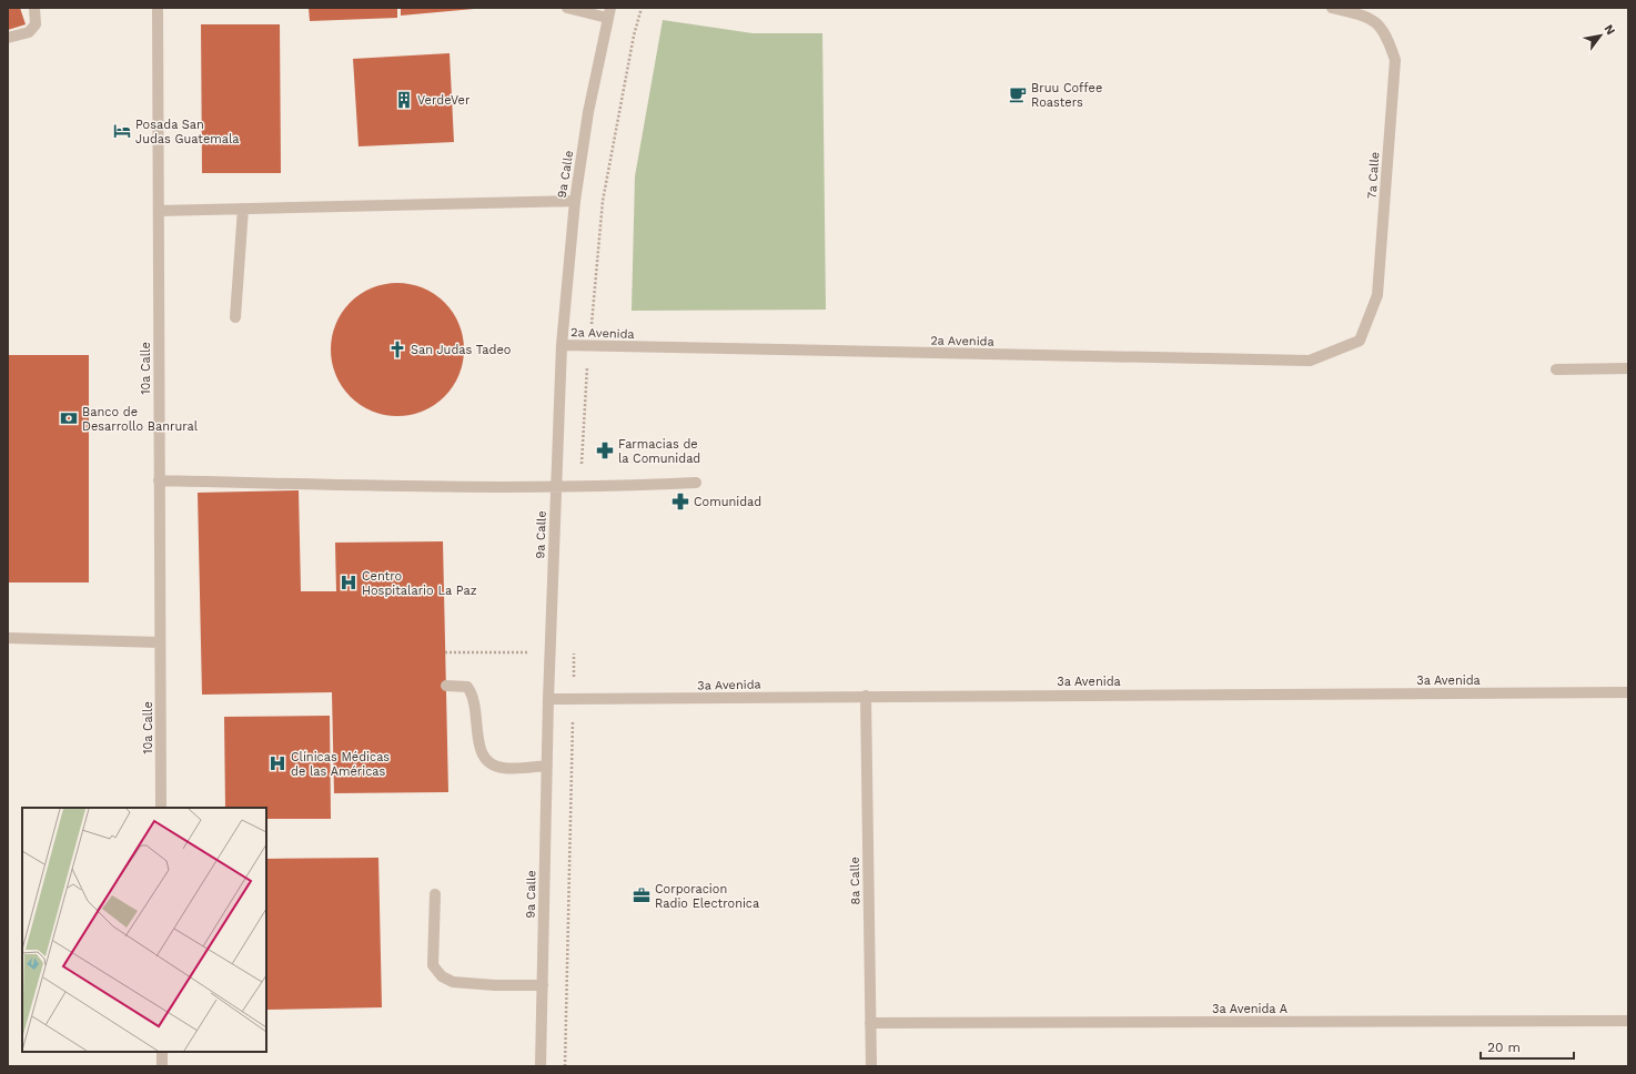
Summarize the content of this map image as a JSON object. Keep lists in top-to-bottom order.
{
  "streets": {
    "street": [
      "9a Calle",
      "7a Calle",
      "2a Avenida",
      "10a Calle",
      "3a Avenida",
      "8a Calle",
      "3a Avenida A"
    ]
  },
  "crossings": [
    ["9a Calle", "2a Avenida"],
    ["9a Calle", "3a Avenida"],
    ["7a Calle", "2a Avenida"],
    ["3a Avenida", "8a Calle"],
    ["8a Calle", "3a Avenida A"]
  ],
  "places": {
    "cafe": ["Bruu Coffee Roasters"],
    "building": ["VerdeVer"],
    "hotel": ["Posada San Judas Guatemala"],
    "church": ["San Judas Tadeo"],
    "bank": ["Banco de Desarrollo Banrural"],
    "pharmacy": ["Farmacias de la Comunidad", "Comunidad"],
    "hospital": ["Centro Hospitalario La Paz", "Clínicas Médicas de las Américas"],
    "office": ["Corporacion Radio Electronica"]
  },
  "scale_bar": "20 m",
  "north": "top right"
}
